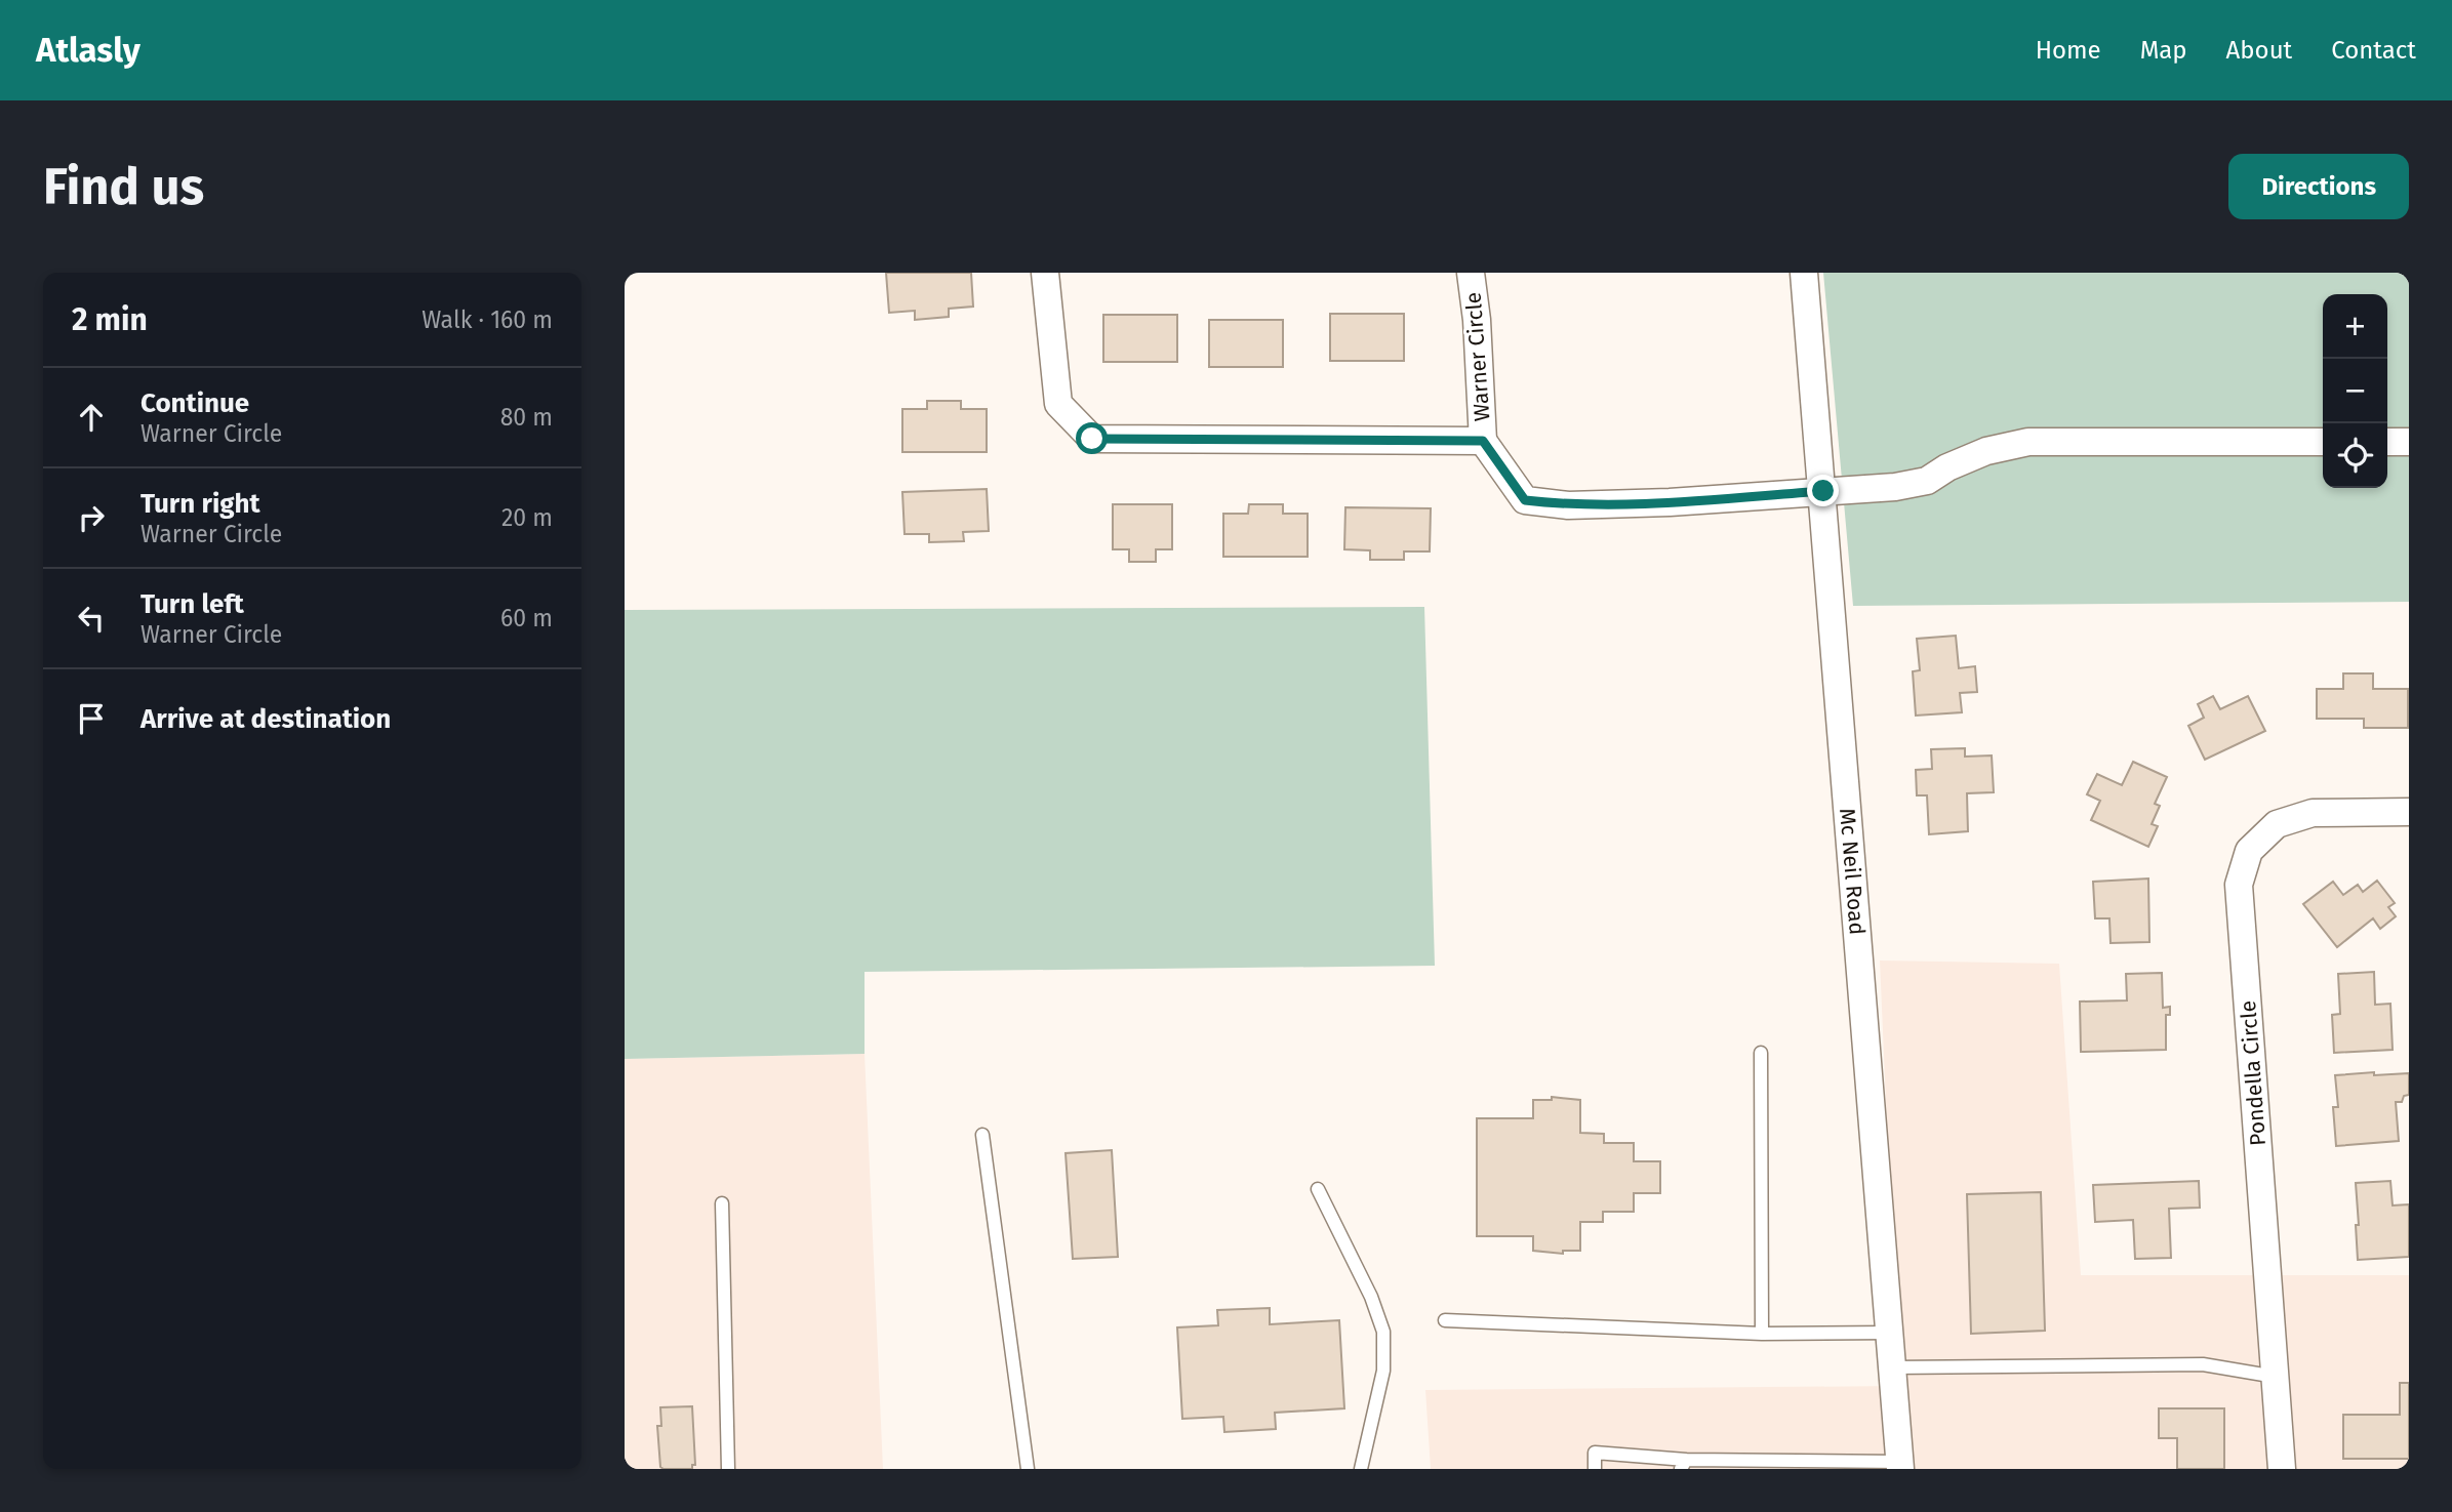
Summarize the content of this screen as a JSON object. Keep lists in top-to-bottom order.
{
  "streets": {
    "street": ["Warner Circle", "Mc Neil Road", "Pondella Circle"]
  },
  "crossings": [
    ["Warner Circle", "Mc Neil Road"]
  ],
  "page": {
    "header": "Atlasly",
    "nav": [
      "Home",
      "Map",
      "About",
      "Contact"
    ],
    "buttons": "Directions",
    "title": "Find us",
    "heading": ["2 min", "Walk · 160 m"],
    "map_buttons": ["+", "−"],
    "list": [
      ["Continue", "Warner Circle", "80 m"],
      ["Turn right", "Warner Circle", "20 m"],
      ["Turn left", "Warner Circle", "60 m"],
      "Arrive at destination"
    ]
  }
}
